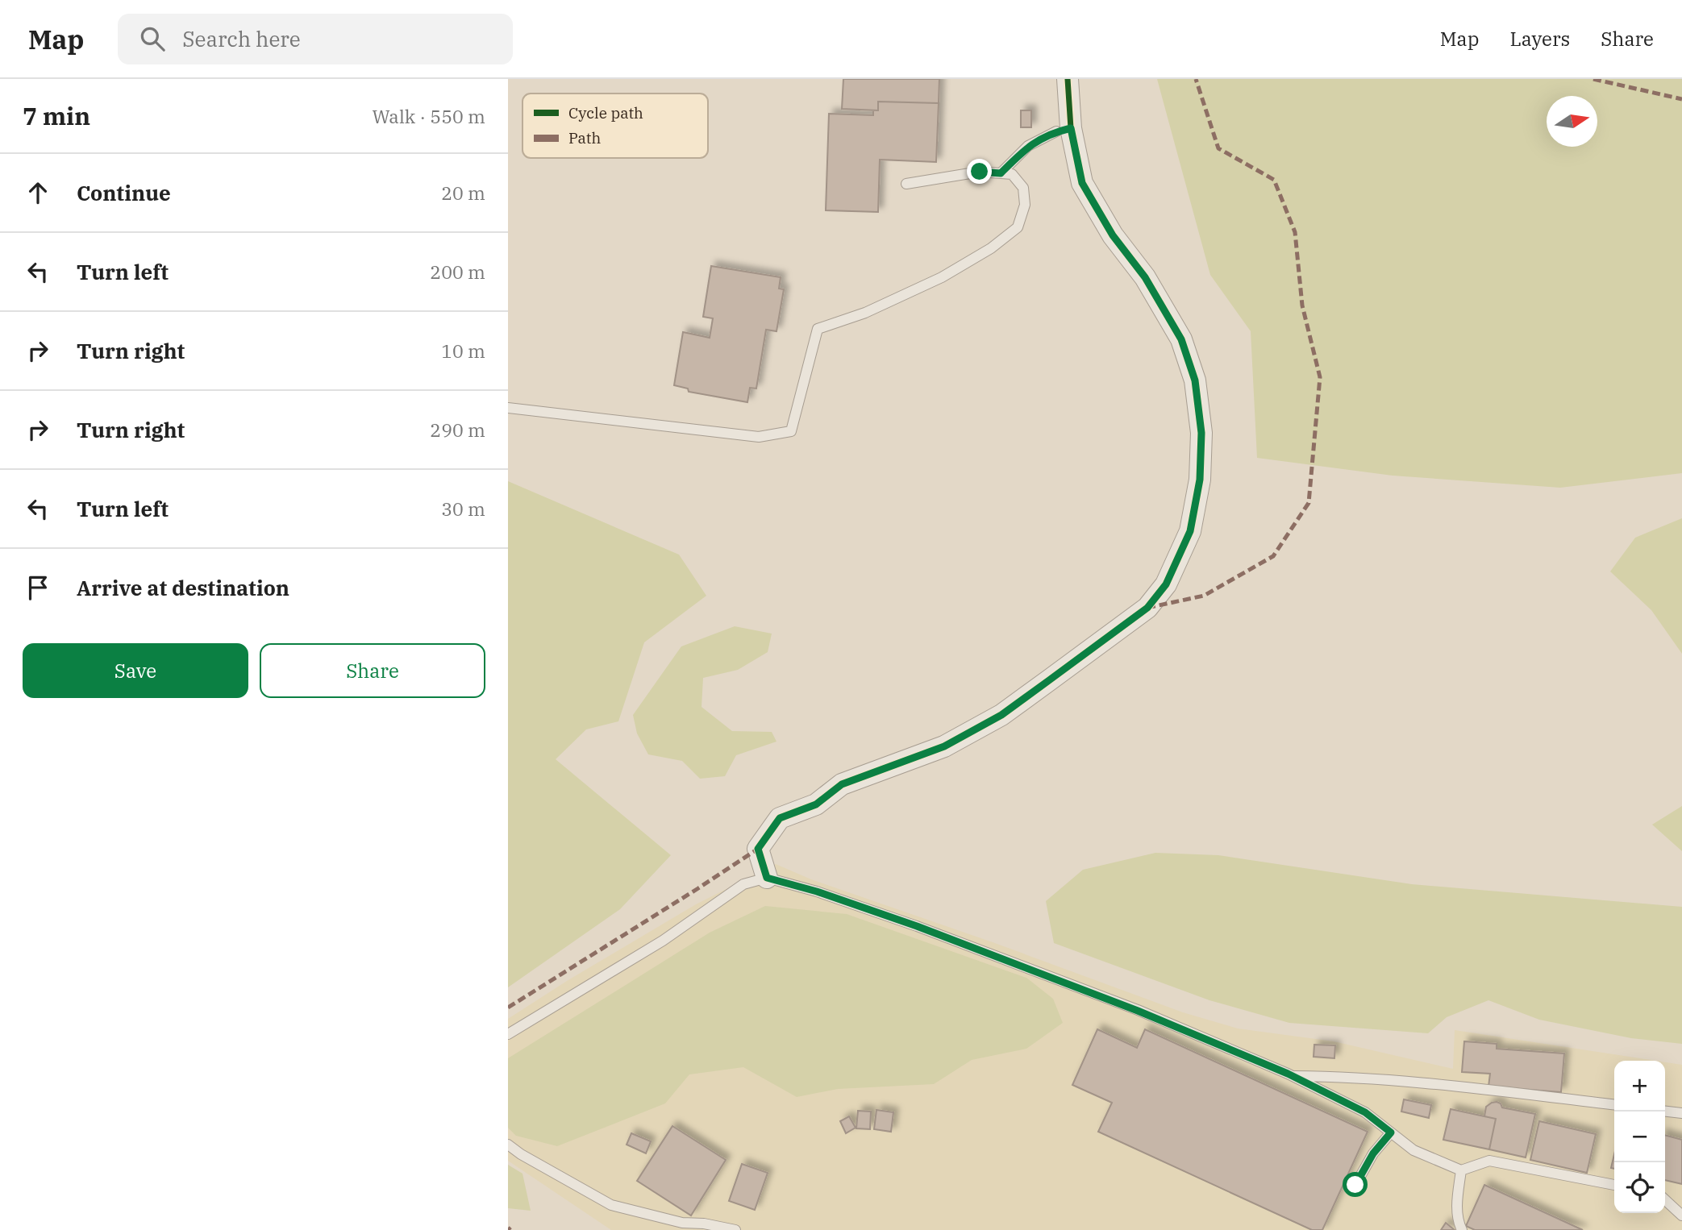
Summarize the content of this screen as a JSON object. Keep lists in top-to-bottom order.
{
  "legend": ["Cycle path", "Path"],
  "north": "right",
  "page": {
    "header": "Map",
    "search": "Search here",
    "nav": ["Map", "Layers", "Share"],
    "heading": ["7 min", "Walk · 550 m"],
    "list": [
      ["Continue", "20 m"],
      ["Turn left", "200 m"],
      ["Turn right", "10 m"],
      ["Turn right", "290 m"],
      ["Turn left", "30 m"],
      "Arrive at destination"
    ],
    "buttons": ["Save", "Share"],
    "map_buttons": ["+", "−"]
  }
}
